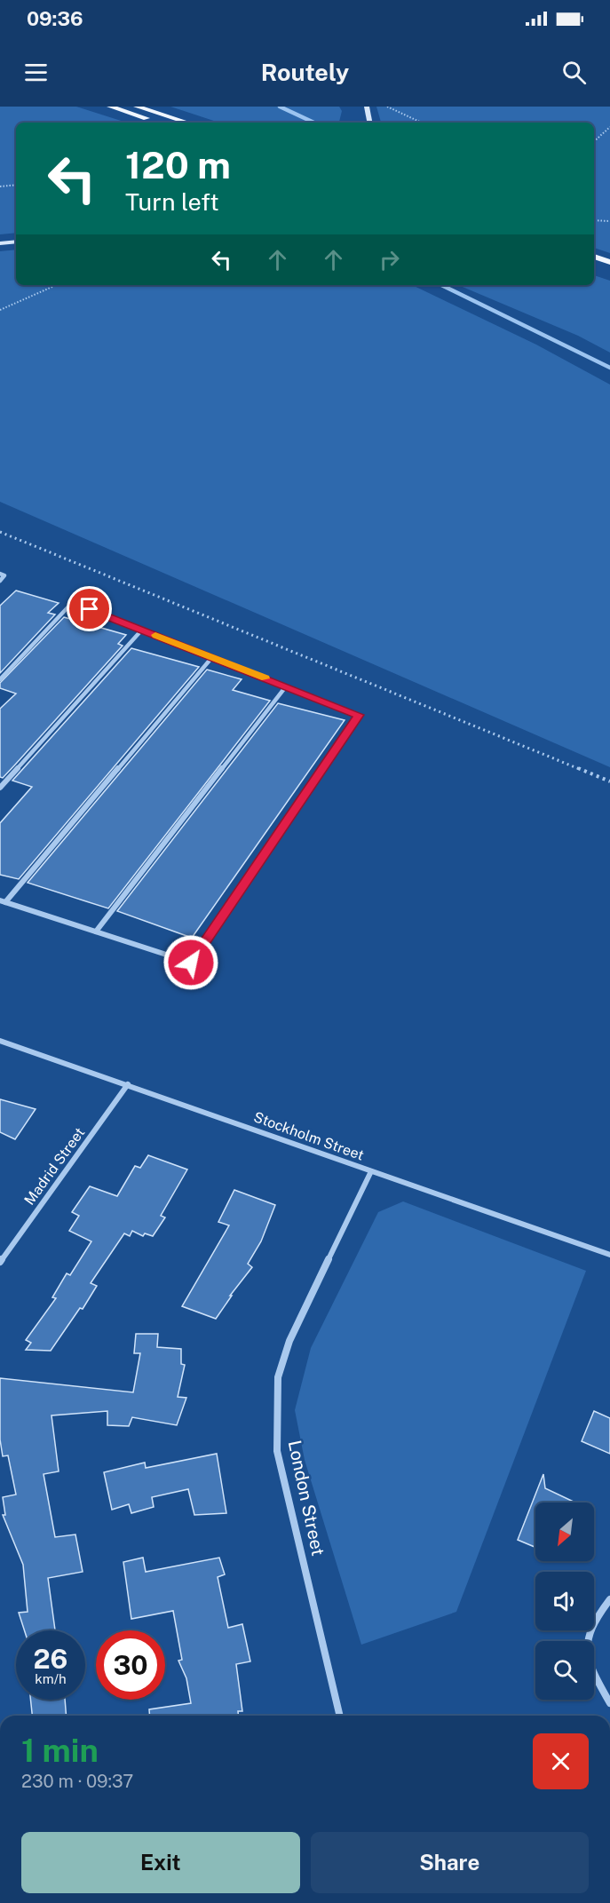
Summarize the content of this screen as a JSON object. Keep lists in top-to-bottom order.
{
  "streets": {
    "street": ["Stockholm Street", "Madrid Street", "London Street"]
  },
  "crossings": [
    ["Stockholm Street", "Madrid Street"],
    ["Stockholm Street", "London Street"]
  ],
  "north": "bottom left",
  "page": {
    "status": "09:36",
    "header": "Routely",
    "turn": ["120 m", "Turn left"],
    "speed": "26 km/h",
    "limit": "30",
    "heading": ["1 min", "230 m · 09:37"],
    "buttons": ["Exit", "Share"]
  }
}
